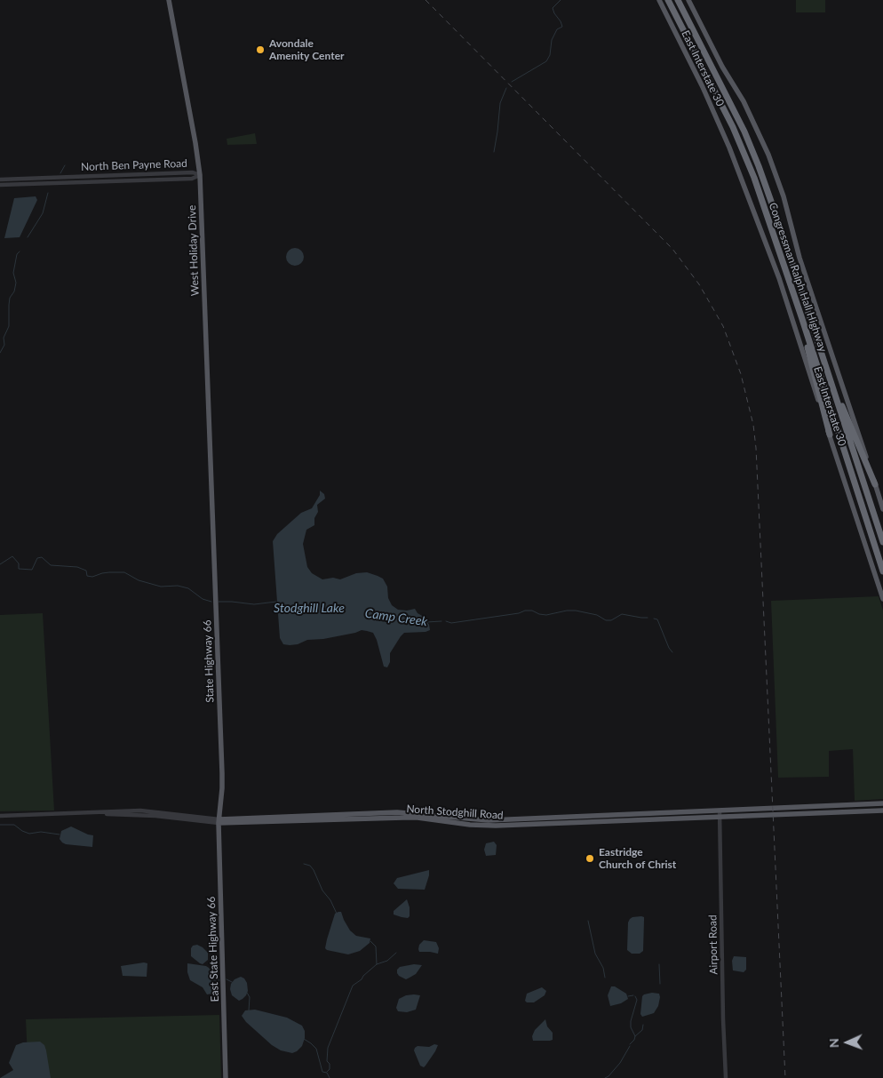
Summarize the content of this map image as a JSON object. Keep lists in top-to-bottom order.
{
  "streets": {
    "highway": ["Congressman Ralph Hall Highway"],
    "main road": [
      "East Interstate 30",
      "West Holiday Drive",
      "State Highway 66",
      "North Stodghill Road",
      "East State Highway 66"
    ],
    "street": ["North Ben Payne Road", "Airport Road"]
  },
  "crossings": [
    ["North Ben Payne Road", "West Holiday Drive"],
    ["West Holiday Drive", "State Highway 66"],
    ["State Highway 66", "North Stodghill Road"],
    ["State Highway 66", "East State Highway 66"],
    ["North Stodghill Road", "Airport Road"],
    ["North Stodghill Road", "East State Highway 66"]
  ],
  "water": ["Stodghill Lake", "Camp Creek"],
  "places": ["Avondale Amenity Center", "Eastridge Church of Christ"],
  "north": "left"
}
